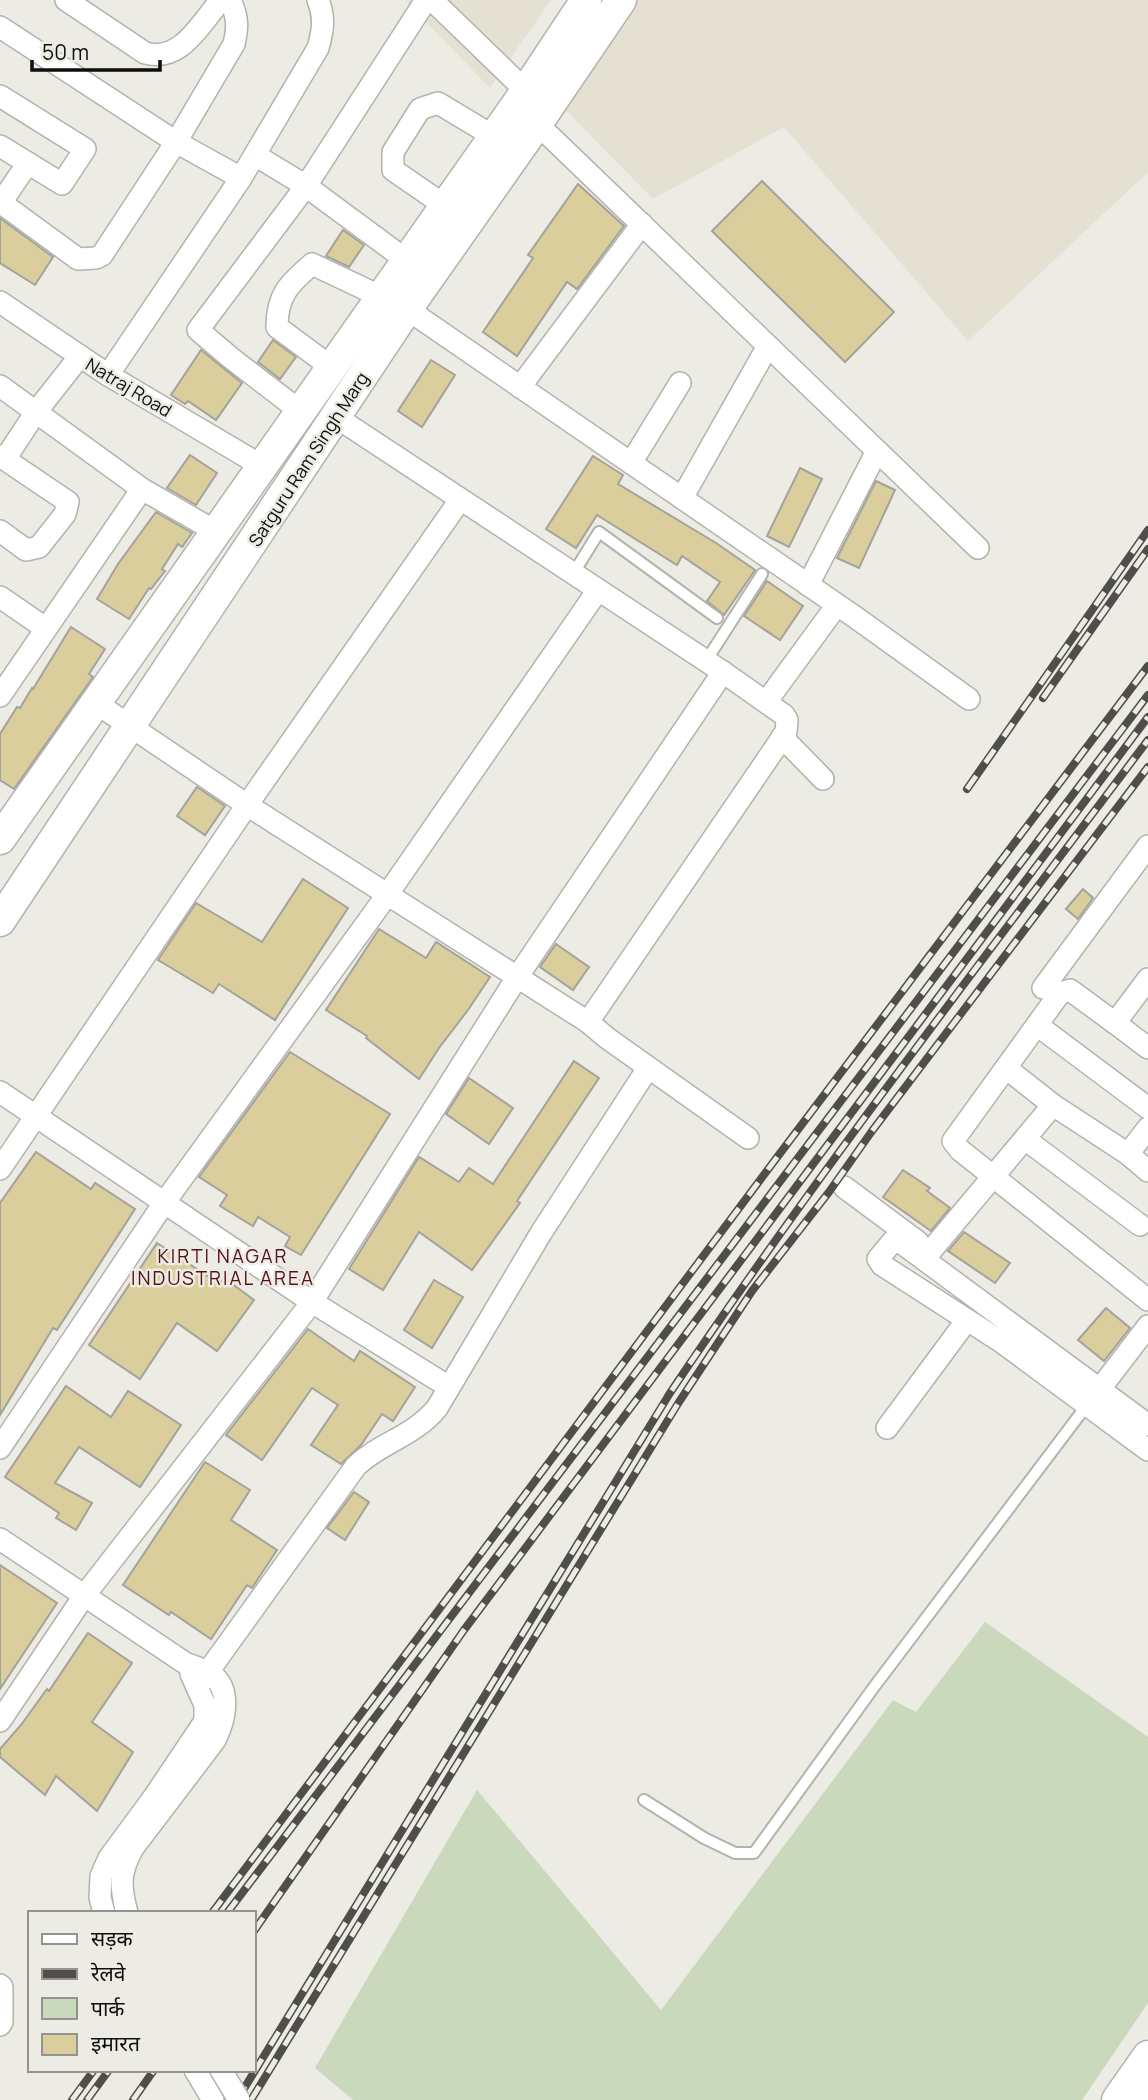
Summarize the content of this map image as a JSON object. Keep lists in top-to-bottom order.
{
  "streets": {
    "main road": ["Satguru Ram Singh Marg"],
    "street": ["Natraj Road"]
  },
  "crossings": [
    ["Natraj Road", "Satguru Ram Singh Marg"]
  ],
  "districts": ["KIRTI NAGAR INDUSTRIAL AREA"],
  "legend": [
    "सड़क",
    "रेलवे",
    "पार्क",
    "इमारत"
  ],
  "scale_bar": "50 m"
}
